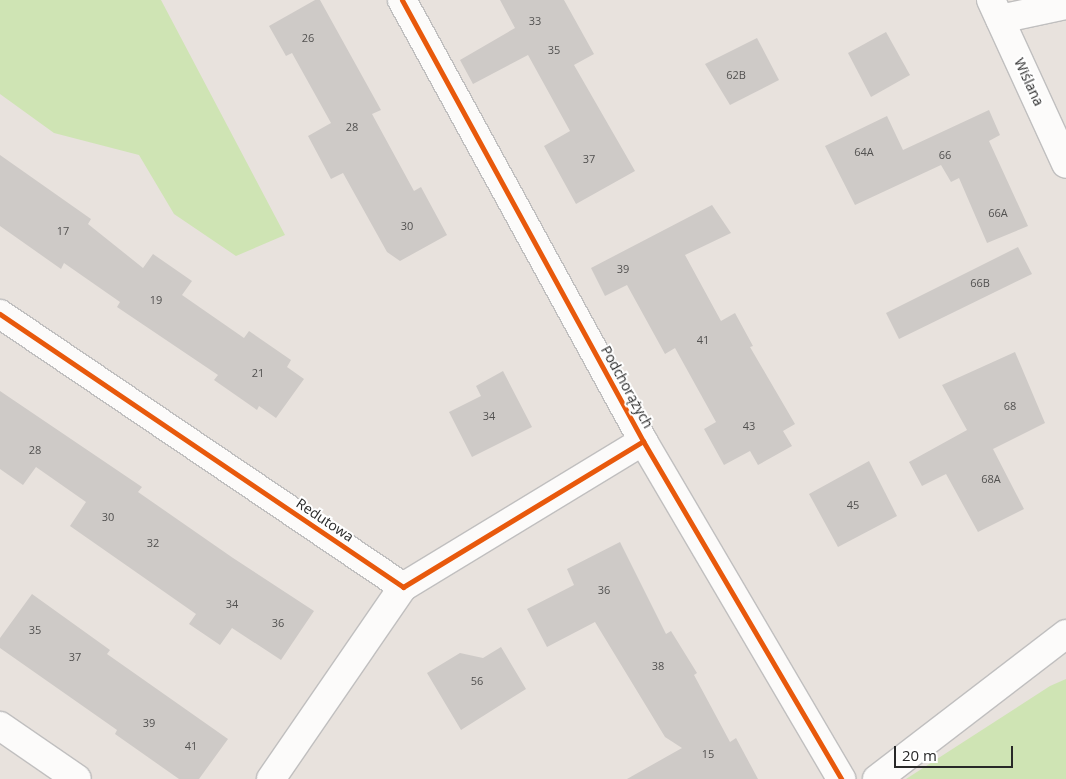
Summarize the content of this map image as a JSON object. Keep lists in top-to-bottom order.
{
  "streets": {
    "street": ["Wiślana", "Podchorążych", "Redutowa"]
  },
  "house_numbers": [
    "33",
    "26",
    "35",
    "62B",
    "28",
    "64A",
    "66",
    "37",
    "66A",
    "30",
    "17",
    "39",
    "66B",
    "19",
    "41",
    "21",
    "68",
    "34",
    "43",
    "28",
    "68A",
    "45",
    "30",
    "32",
    "36",
    "34",
    "36",
    "35",
    "37",
    "38",
    "56",
    "39",
    "41",
    "15"
  ],
  "scale_bar": "20 m"
}
